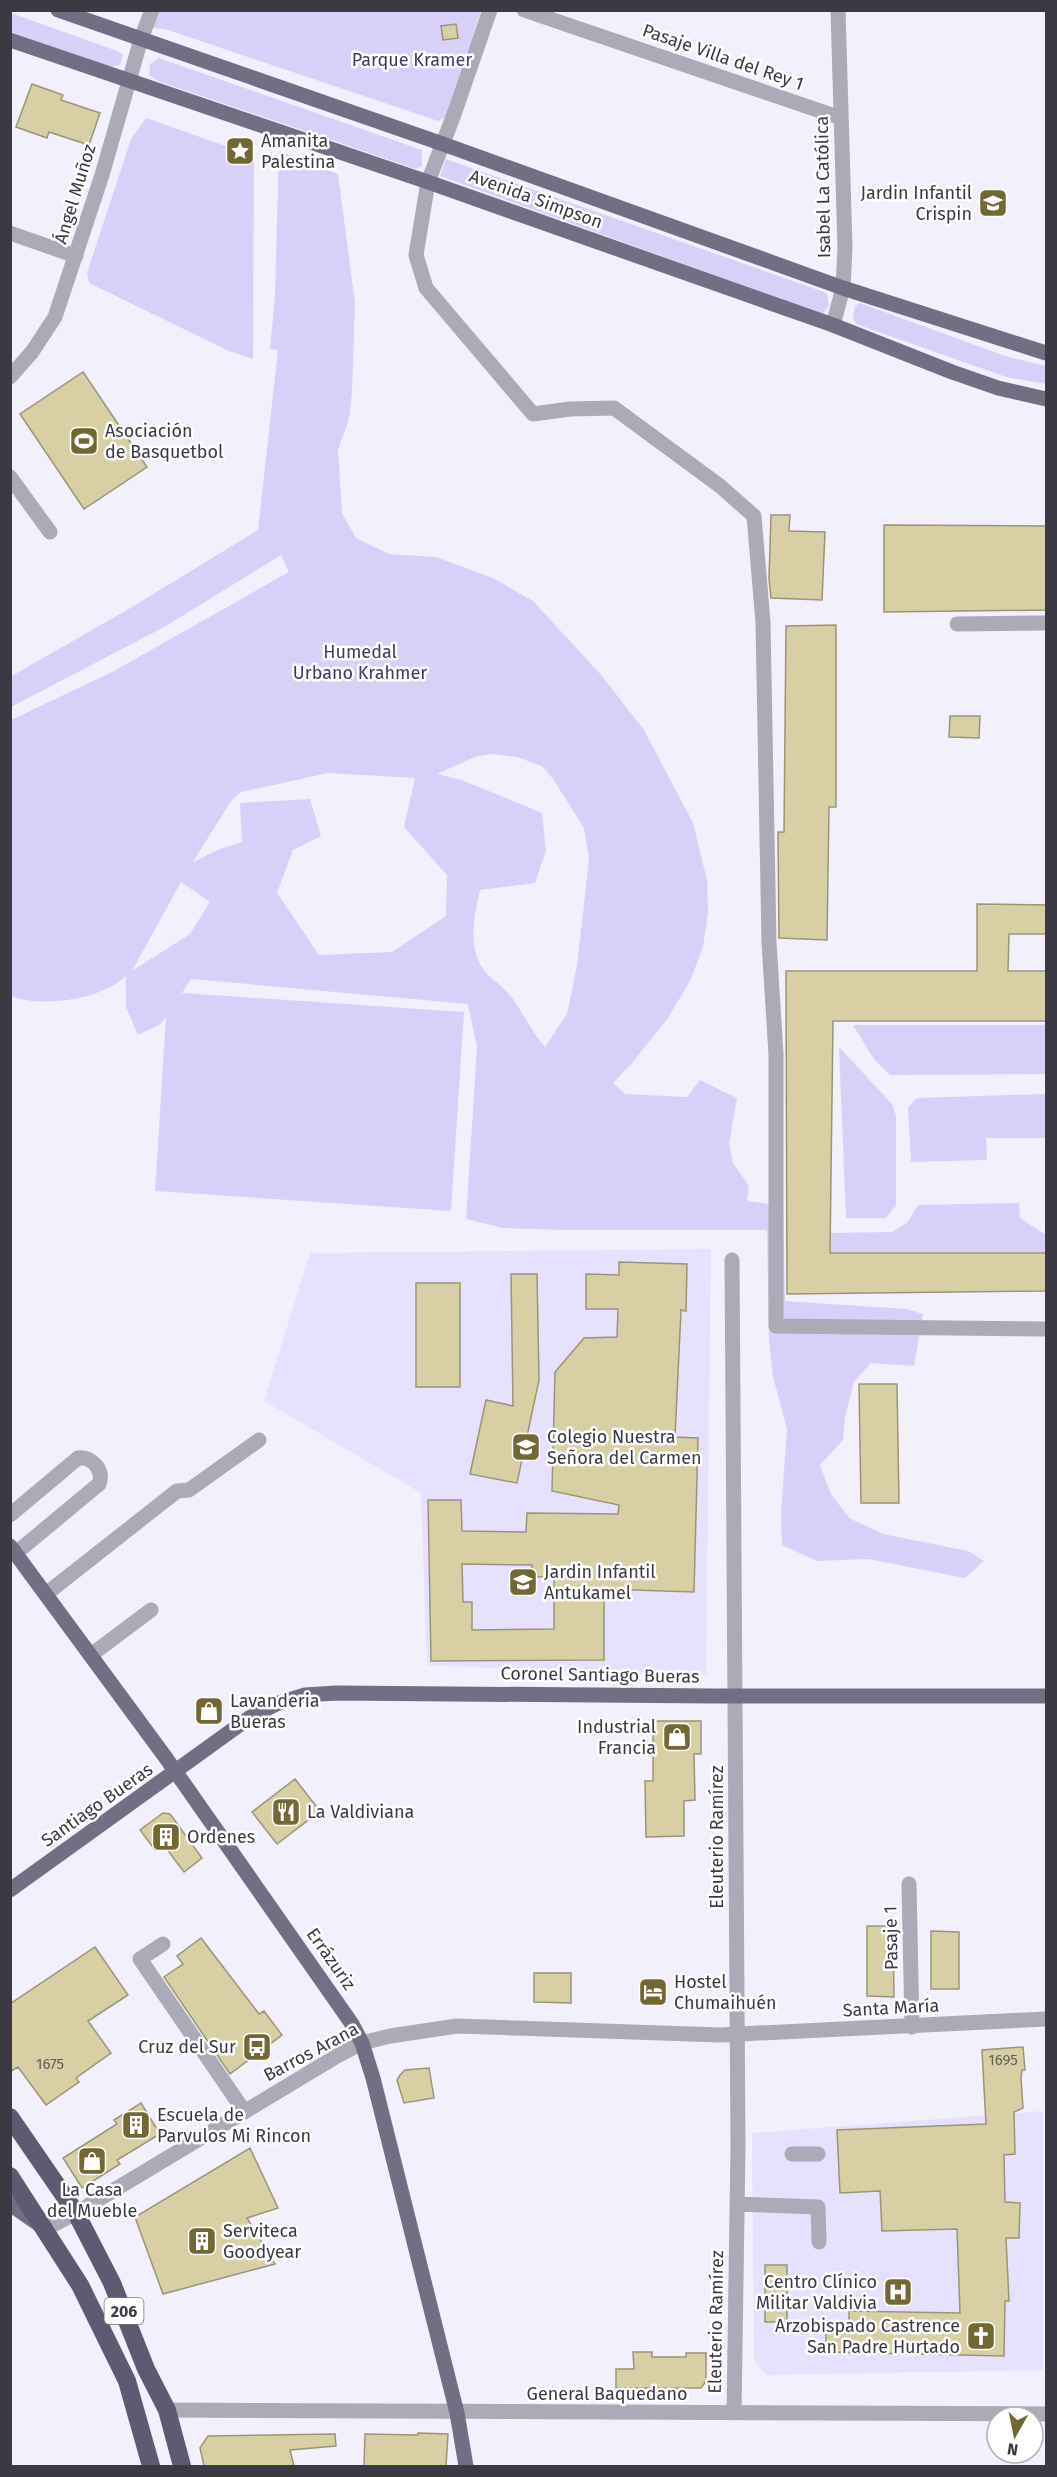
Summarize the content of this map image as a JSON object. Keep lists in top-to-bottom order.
{
  "streets": {
    "highway": ["206"],
    "main road": [
      "Avenida Simpson",
      "Coronel Santiago Bueras",
      "Santiago Bueras",
      "Errázuriz"
    ],
    "street": [
      "Pasaje Villa del Rey 1",
      "Isabel La Católica",
      "Ángel Muñoz",
      "Eleuterio Ramírez",
      "Pasaje 1",
      "Santa María",
      "Barros Arana",
      "General Baquedano"
    ]
  },
  "crossings": [
    ["Pasaje Villa del Rey 1", "Isabel La Católica"],
    ["Isabel La Católica", "Avenida Simpson"],
    ["Ángel Muñoz", "Avenida Simpson"],
    ["Coronel Santiago Bueras", "Santiago Bueras"],
    ["Coronel Santiago Bueras", "Eleuterio Ramírez"],
    ["Coronel Santiago Bueras", "Errázuriz"],
    ["Santiago Bueras", "Errázuriz"],
    ["Eleuterio Ramírez", "Santa María"],
    ["Eleuterio Ramírez", "Barros Arana"],
    ["Eleuterio Ramírez", "General Baquedano"],
    ["Pasaje 1", "Santa María"],
    ["Errázuriz", "Barros Arana"],
    ["Errázuriz", "General Baquedano"],
    ["Santa María", "Barros Arana"],
    ["Barros Arana", "206"],
    ["206", "General Baquedano"]
  ],
  "parks": ["Parque Kramer", "Humedal Urbano Krahmer"],
  "places": {
    "place": ["Amanita Palestina"],
    "school or university": ["Jardin Infantil Crispin", "Colegio Nuestra Señora del Carmen", "Jardin Infantil Antukamel"],
    "sports": ["Asociación de Basquetbol"],
    "shop": ["Lavanderia Bueras", "Industrial Francia", "La Casa del Mueble"],
    "restaurant": ["La Valdiviana"],
    "building": ["Ordenes", "Escuela de Parvulos Mi Rincon", "Serviteca Goodyear"],
    "hotel": ["Hostel Chumaihuén"],
    "bus stop": ["Cruz del Sur"],
    "hospital": ["Centro Clínico Militar Valdivia"],
    "church": ["Arzobispado Castrence San Padre Hurtado"]
  },
  "house_numbers": ["1695", "1675"],
  "north": "bottom"
}
